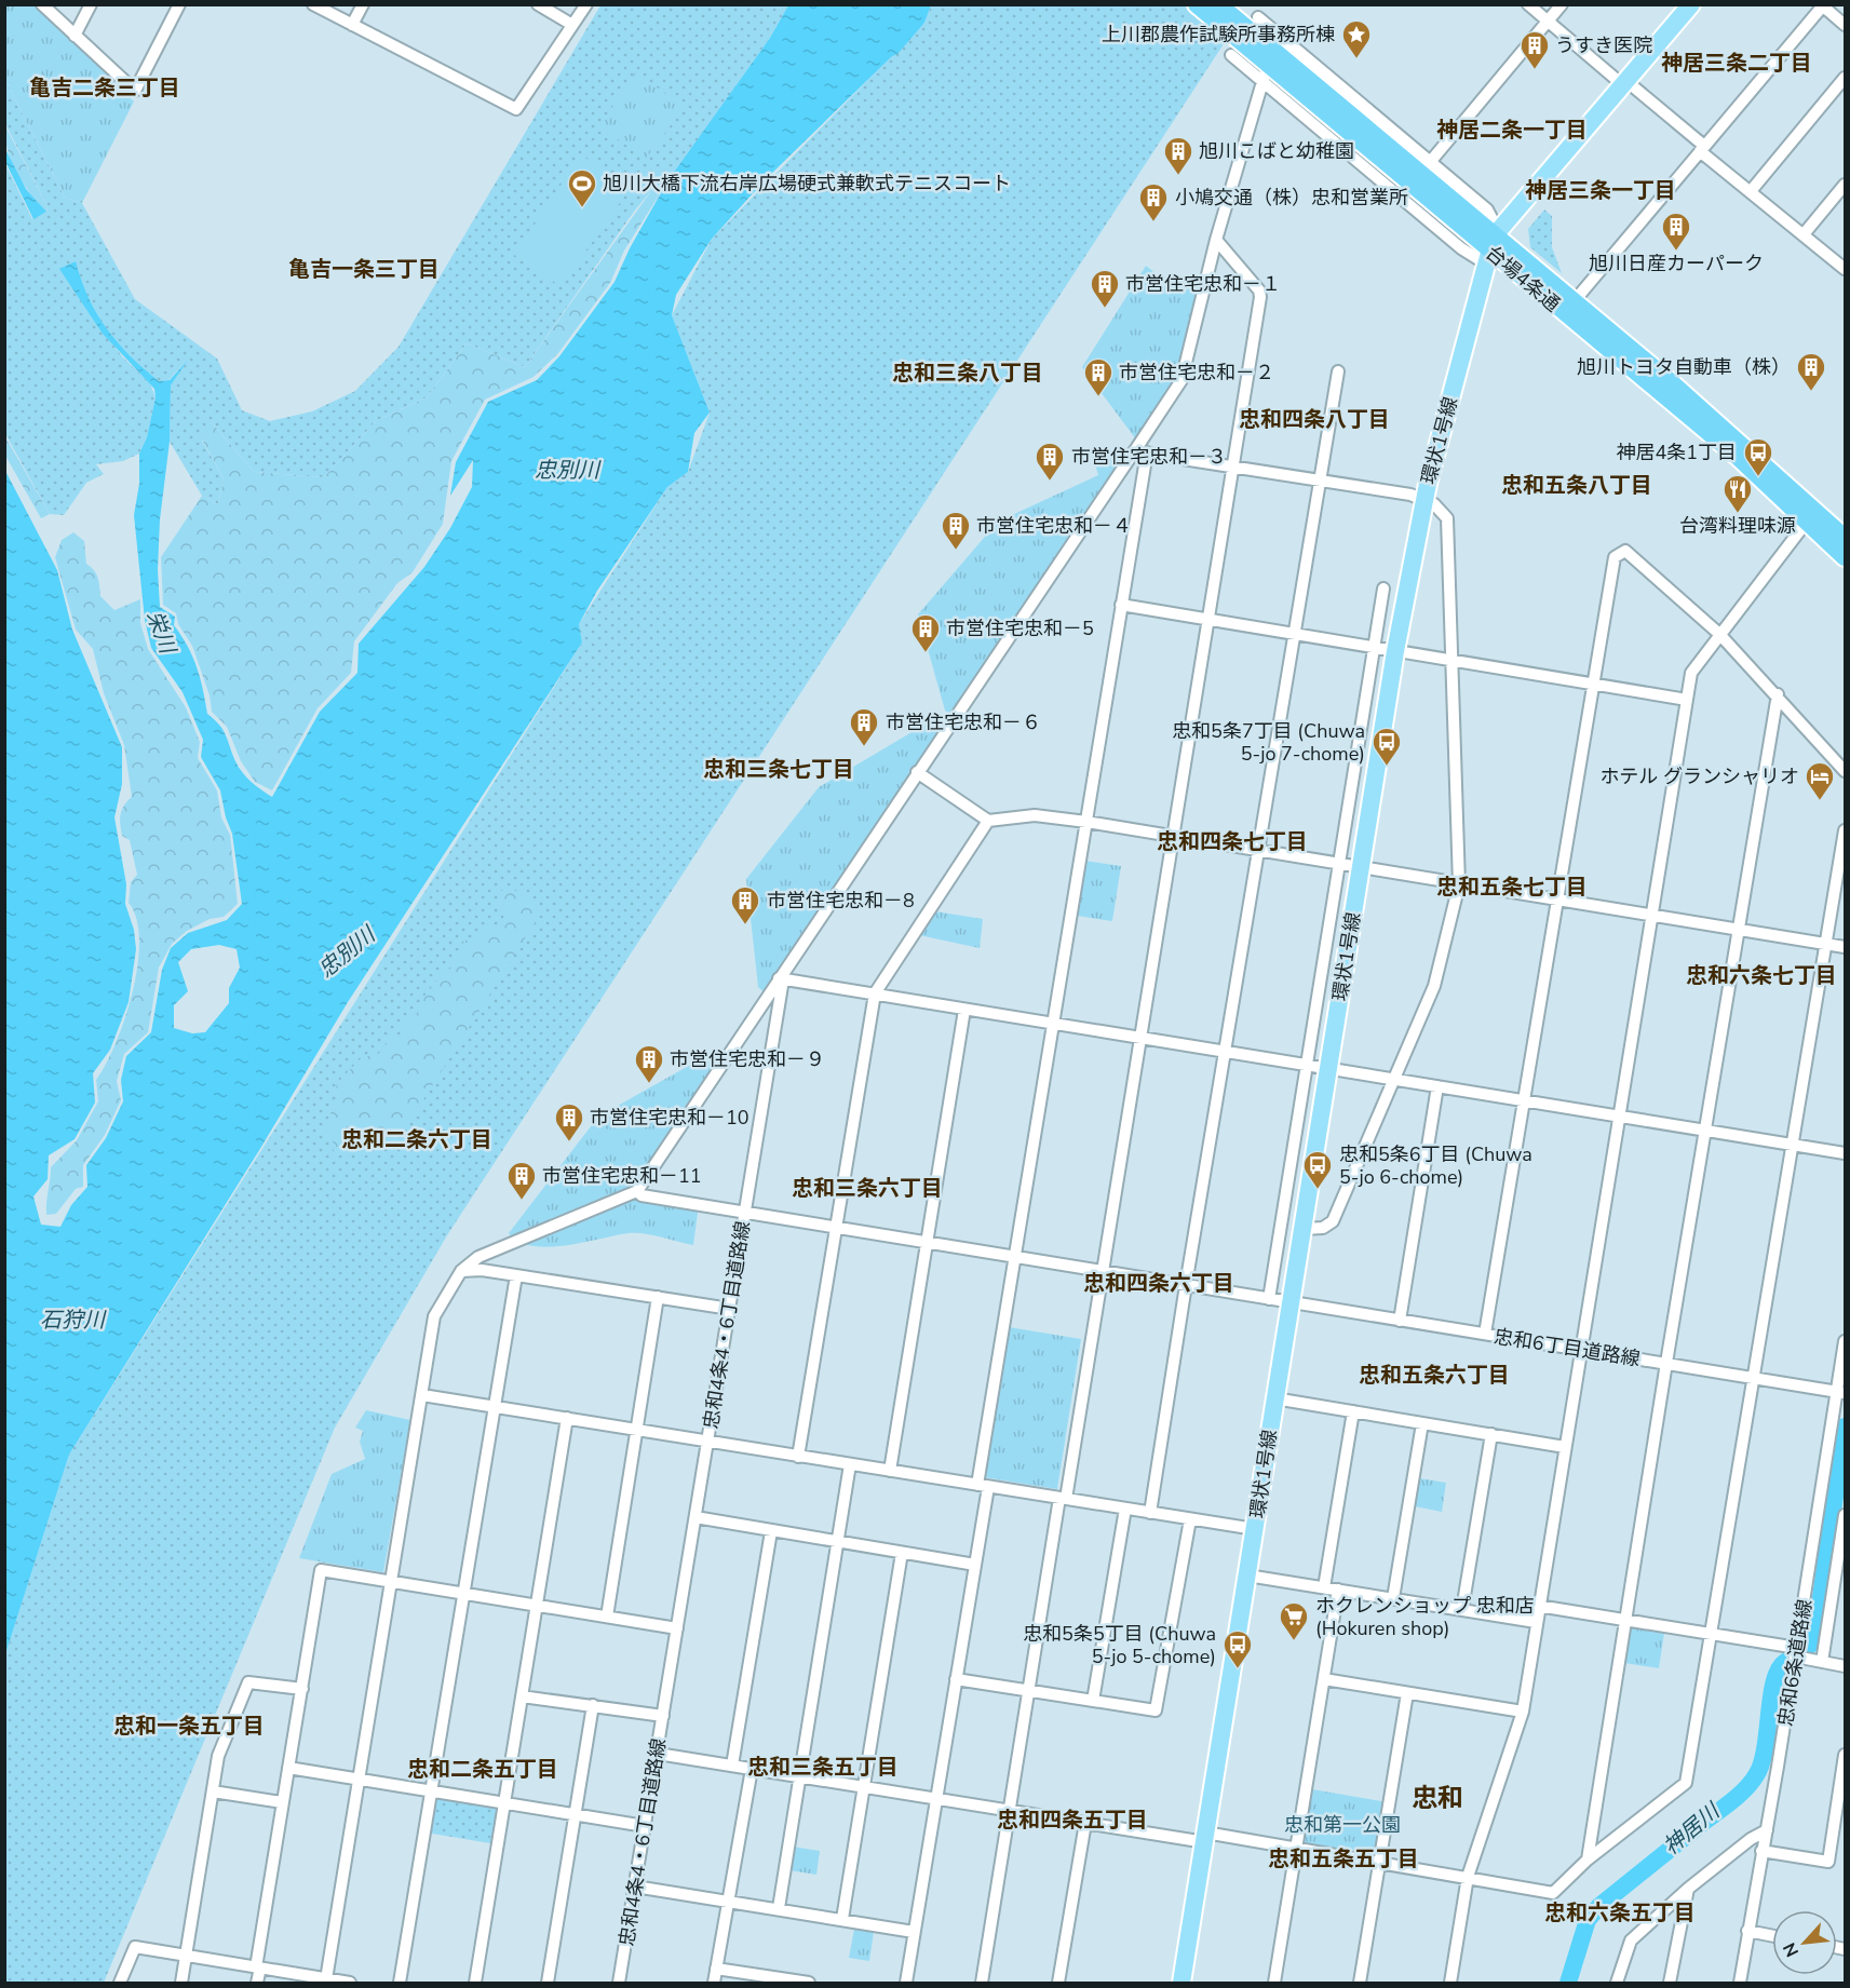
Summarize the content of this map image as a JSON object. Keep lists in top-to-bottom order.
{
  "streets": {
    "highway": ["台場4条通"],
    "main road": ["環状1号線"],
    "street": ["忠和4条4・6丁目道路線", "忠和6丁目道路線", "忠和6条道路線"]
  },
  "crossings": [
    ["台場4条通", "環状1号線"],
    ["環状1号線", "忠和4条4・6丁目道路線"],
    ["環状1号線", "忠和6丁目道路線"],
    ["忠和4条4・6丁目道路線", "忠和6丁目道路線"],
    ["忠和6丁目道路線", "忠和6条道路線"]
  ],
  "districts": [
    "神居三条二丁目",
    "亀吉二条三丁目",
    "神居二条一丁目",
    "神居三条一丁目",
    "亀吉一条三丁目",
    "忠和三条八丁目",
    "忠和四条八丁目",
    "忠和五条八丁目",
    "忠和三条七丁目",
    "忠和四条七丁目",
    "忠和五条七丁目",
    "忠和六条七丁目",
    "忠和二条六丁目",
    "忠和三条六丁目",
    "忠和四条六丁目",
    "忠和五条六丁目",
    "忠和一条五丁目",
    "忠和三条五丁目",
    "忠和二条五丁目",
    "忠和",
    "忠和四条五丁目",
    "忠和五条五丁目",
    "忠和六条五丁目"
  ],
  "water": [
    "忠別川",
    "栄川",
    "石狩川",
    "神居川"
  ],
  "parks": ["忠和第一公園"],
  "places": {
    "place": ["上川郡農作試験所事務所棟"],
    "building": [
      "うすき医院",
      "旭川こばと幼稚園",
      "小鳩交通（株）忠和営業所",
      "旭川日産カーパーク",
      "市営住宅忠和－１",
      "旭川トヨタ自動車（株）",
      "市営住宅忠和－２",
      "市営住宅忠和－３",
      "市営住宅忠和－４",
      "市営住宅忠和－5",
      "市営住宅忠和－６",
      "市営住宅忠和－8",
      "市営住宅忠和－９",
      "市営住宅忠和－10",
      "市営住宅忠和－11"
    ],
    "sports": ["旭川大橋下流右岸広場硬式兼軟式テニスコート"],
    "bus stop": [
      "神居4条1丁目",
      "忠和5条7丁目 (Chuwa 5-jo 7-chome)",
      "忠和5条6丁目 (Chuwa 5-jo 6-chome)",
      "忠和5条5丁目 (Chuwa 5-jo 5-chome)"
    ],
    "restaurant": ["台湾料理味源"],
    "hotel": ["ホテル グランシャリオ"],
    "supermarket": ["ホクレンショップ 忠和店 (Hokuren shop)"]
  },
  "north": "bottom left"
}
